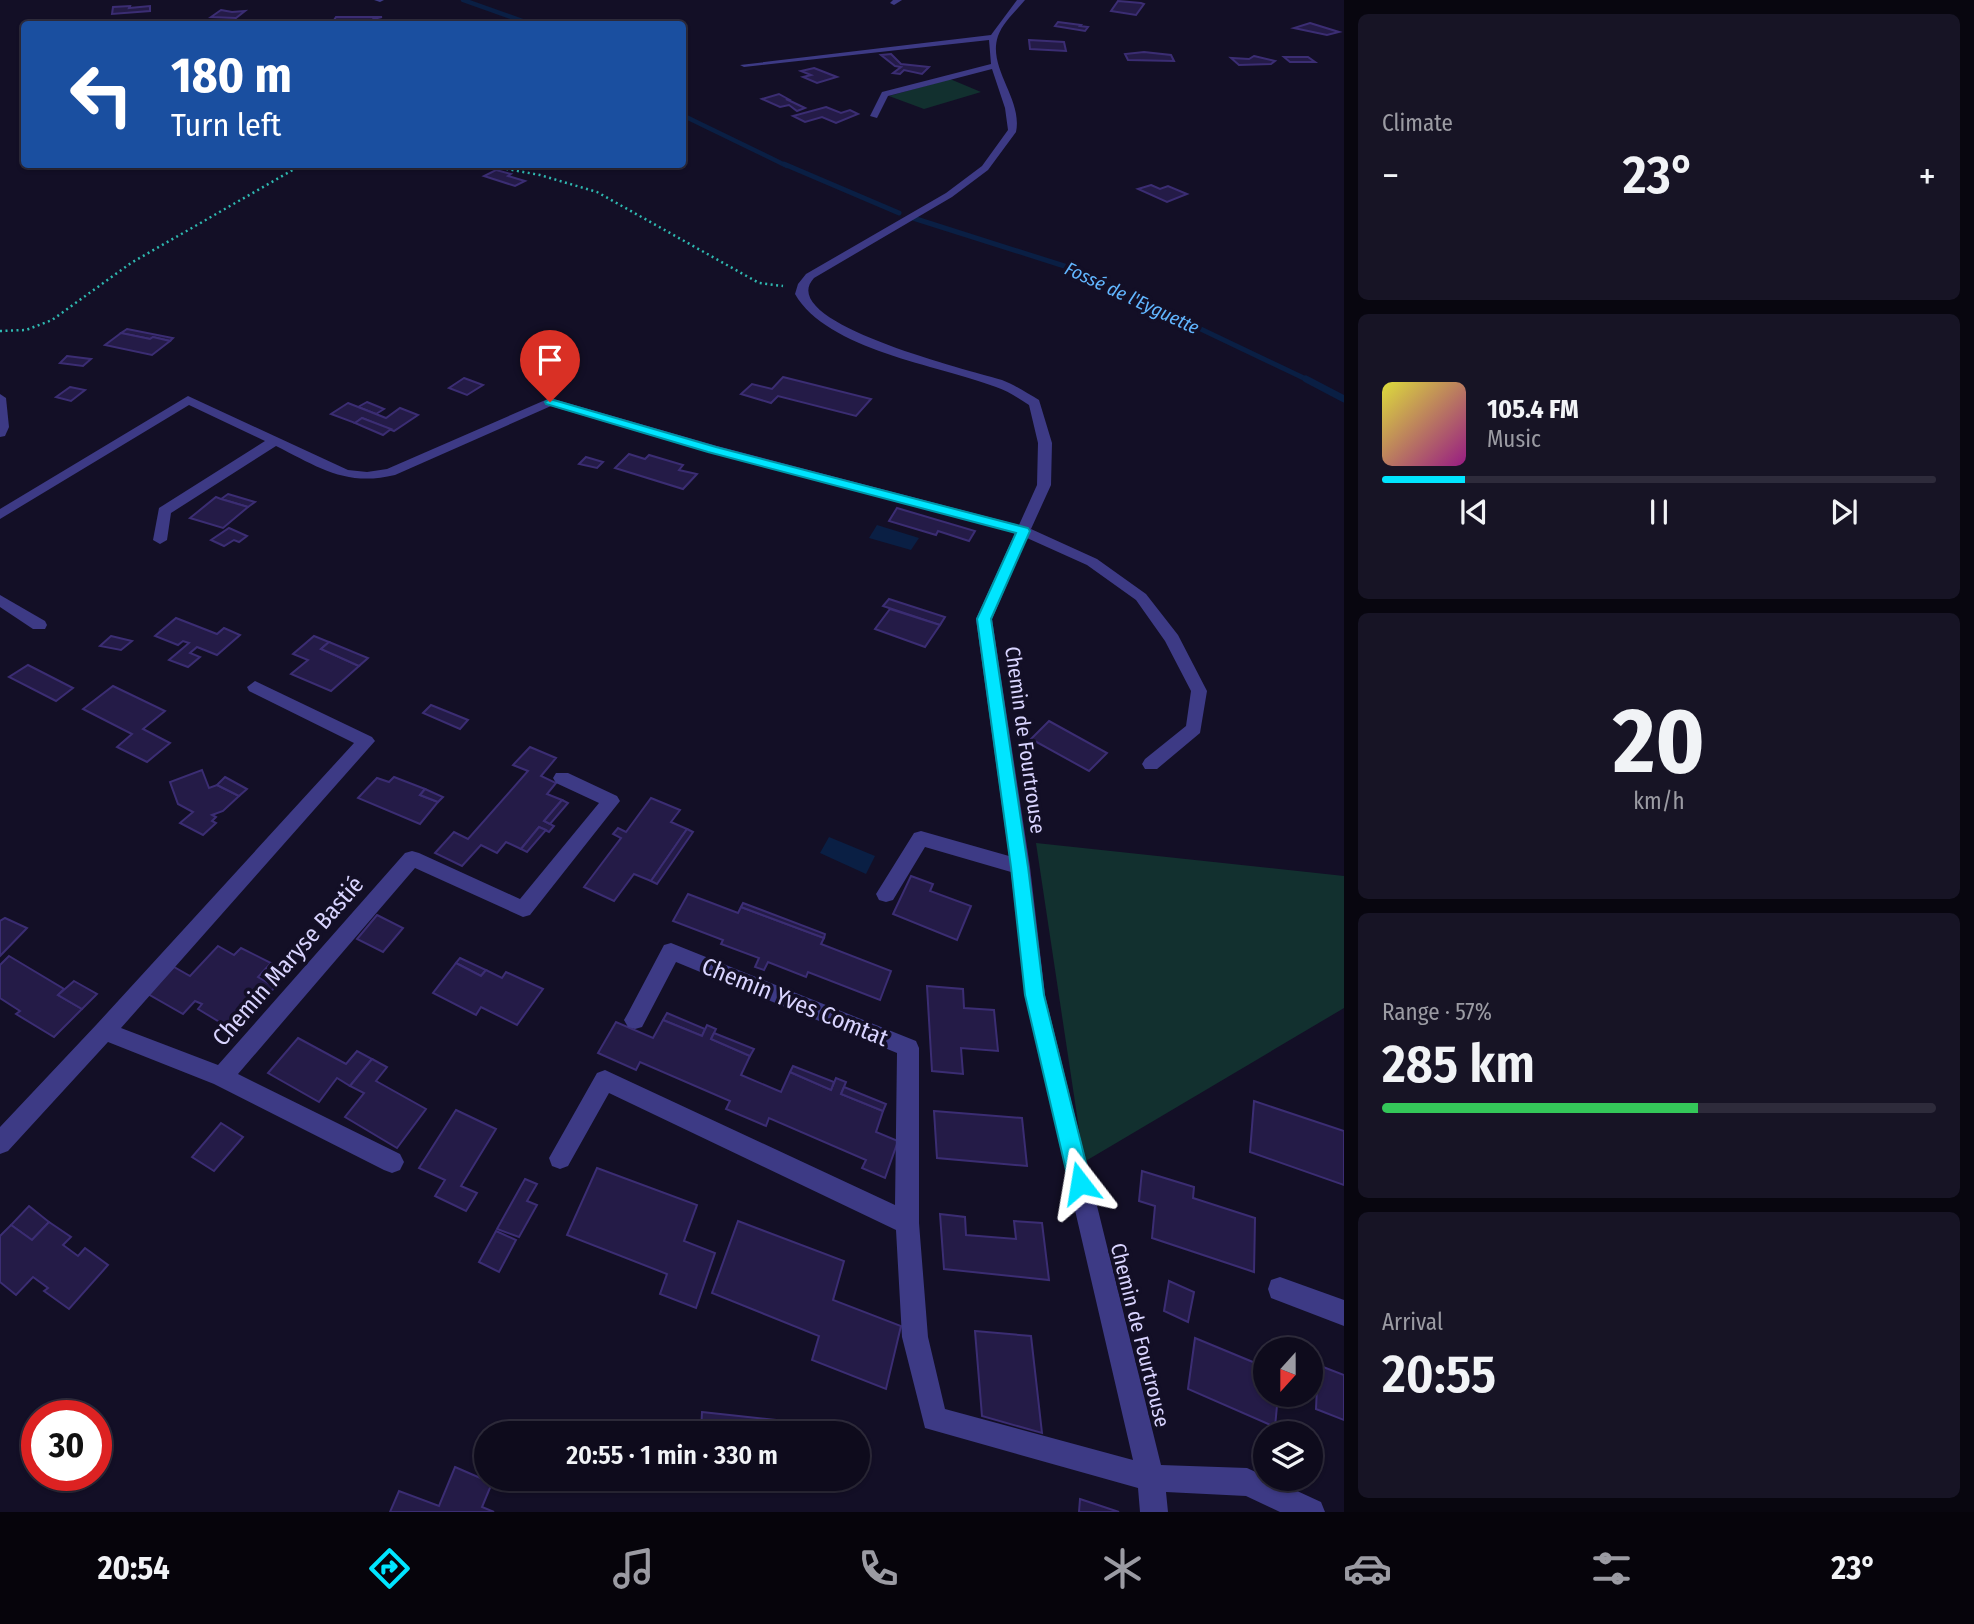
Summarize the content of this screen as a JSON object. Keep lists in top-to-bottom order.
{
  "streets": {
    "street": ["Chemin de Fourtrouse", "Chemin Maryse Bastié", "Chemin Yves Comtat"]
  },
  "crossings": [
    ["Chemin de Fourtrouse", "Chemin Yves Comtat"]
  ],
  "water": ["Fossé de l'Eyguette"],
  "north": "bottom",
  "page": {
    "tile": [
      "Climate",
      ["20", "km/h"],
      ["Range · 57%", "285 km"],
      ["Arrival", "20:55"]
    ],
    "turn": ["180 m", "Turn left"],
    "heat": ["−", "23°", "+"],
    "song": ["105.4 FM", "Music"],
    "limit": "30",
    "trip": "20:55 · 1 min · 330 m",
    "tabs": ["20:54", "23°"]
  }
}
